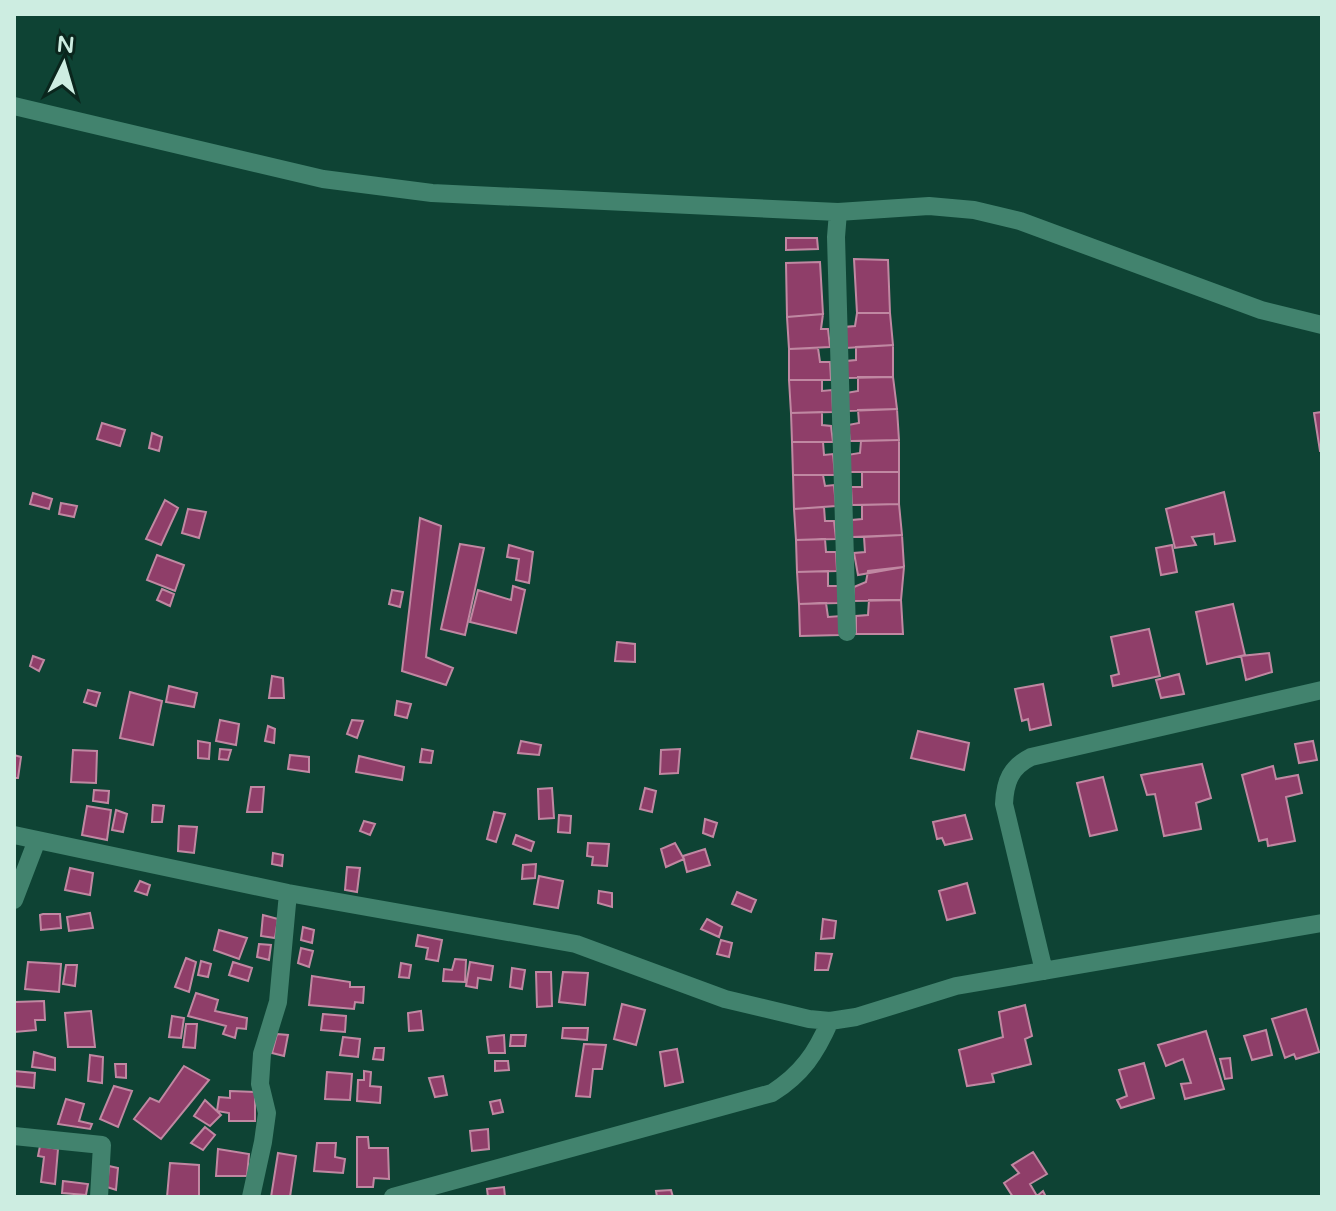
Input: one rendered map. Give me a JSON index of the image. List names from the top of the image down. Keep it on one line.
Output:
{"north":"top"}
